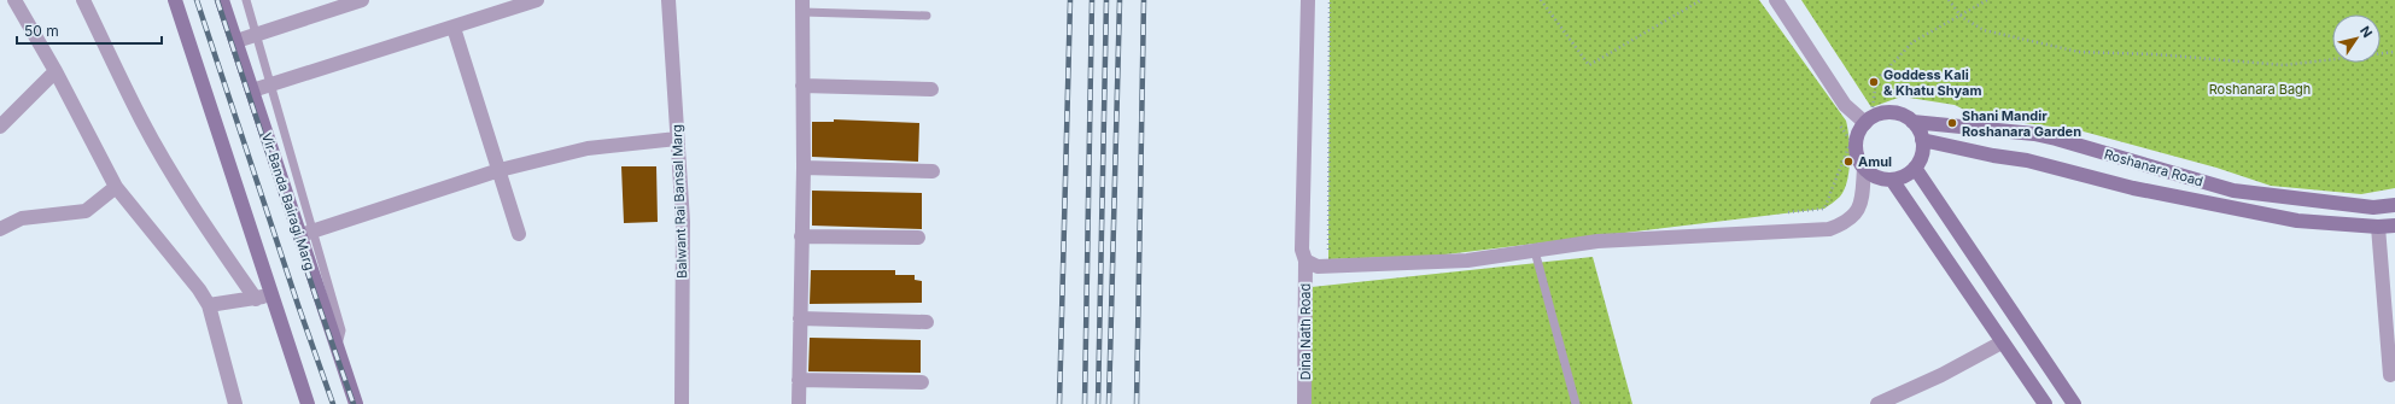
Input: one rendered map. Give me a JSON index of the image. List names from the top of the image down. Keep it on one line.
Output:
{"streets":{"street":["Roshanara Road","Vir Banda Bairagi Marg","Balwant Rai Bansal Marg","Dina Nath Road"]},"parks":["Roshanara Bagh"],"places":["Goddess Kali & Khatu Shyam","Shani Mandir Roshanara Garden","Amul"],"scale_bar":"50 m","north":"top right"}
